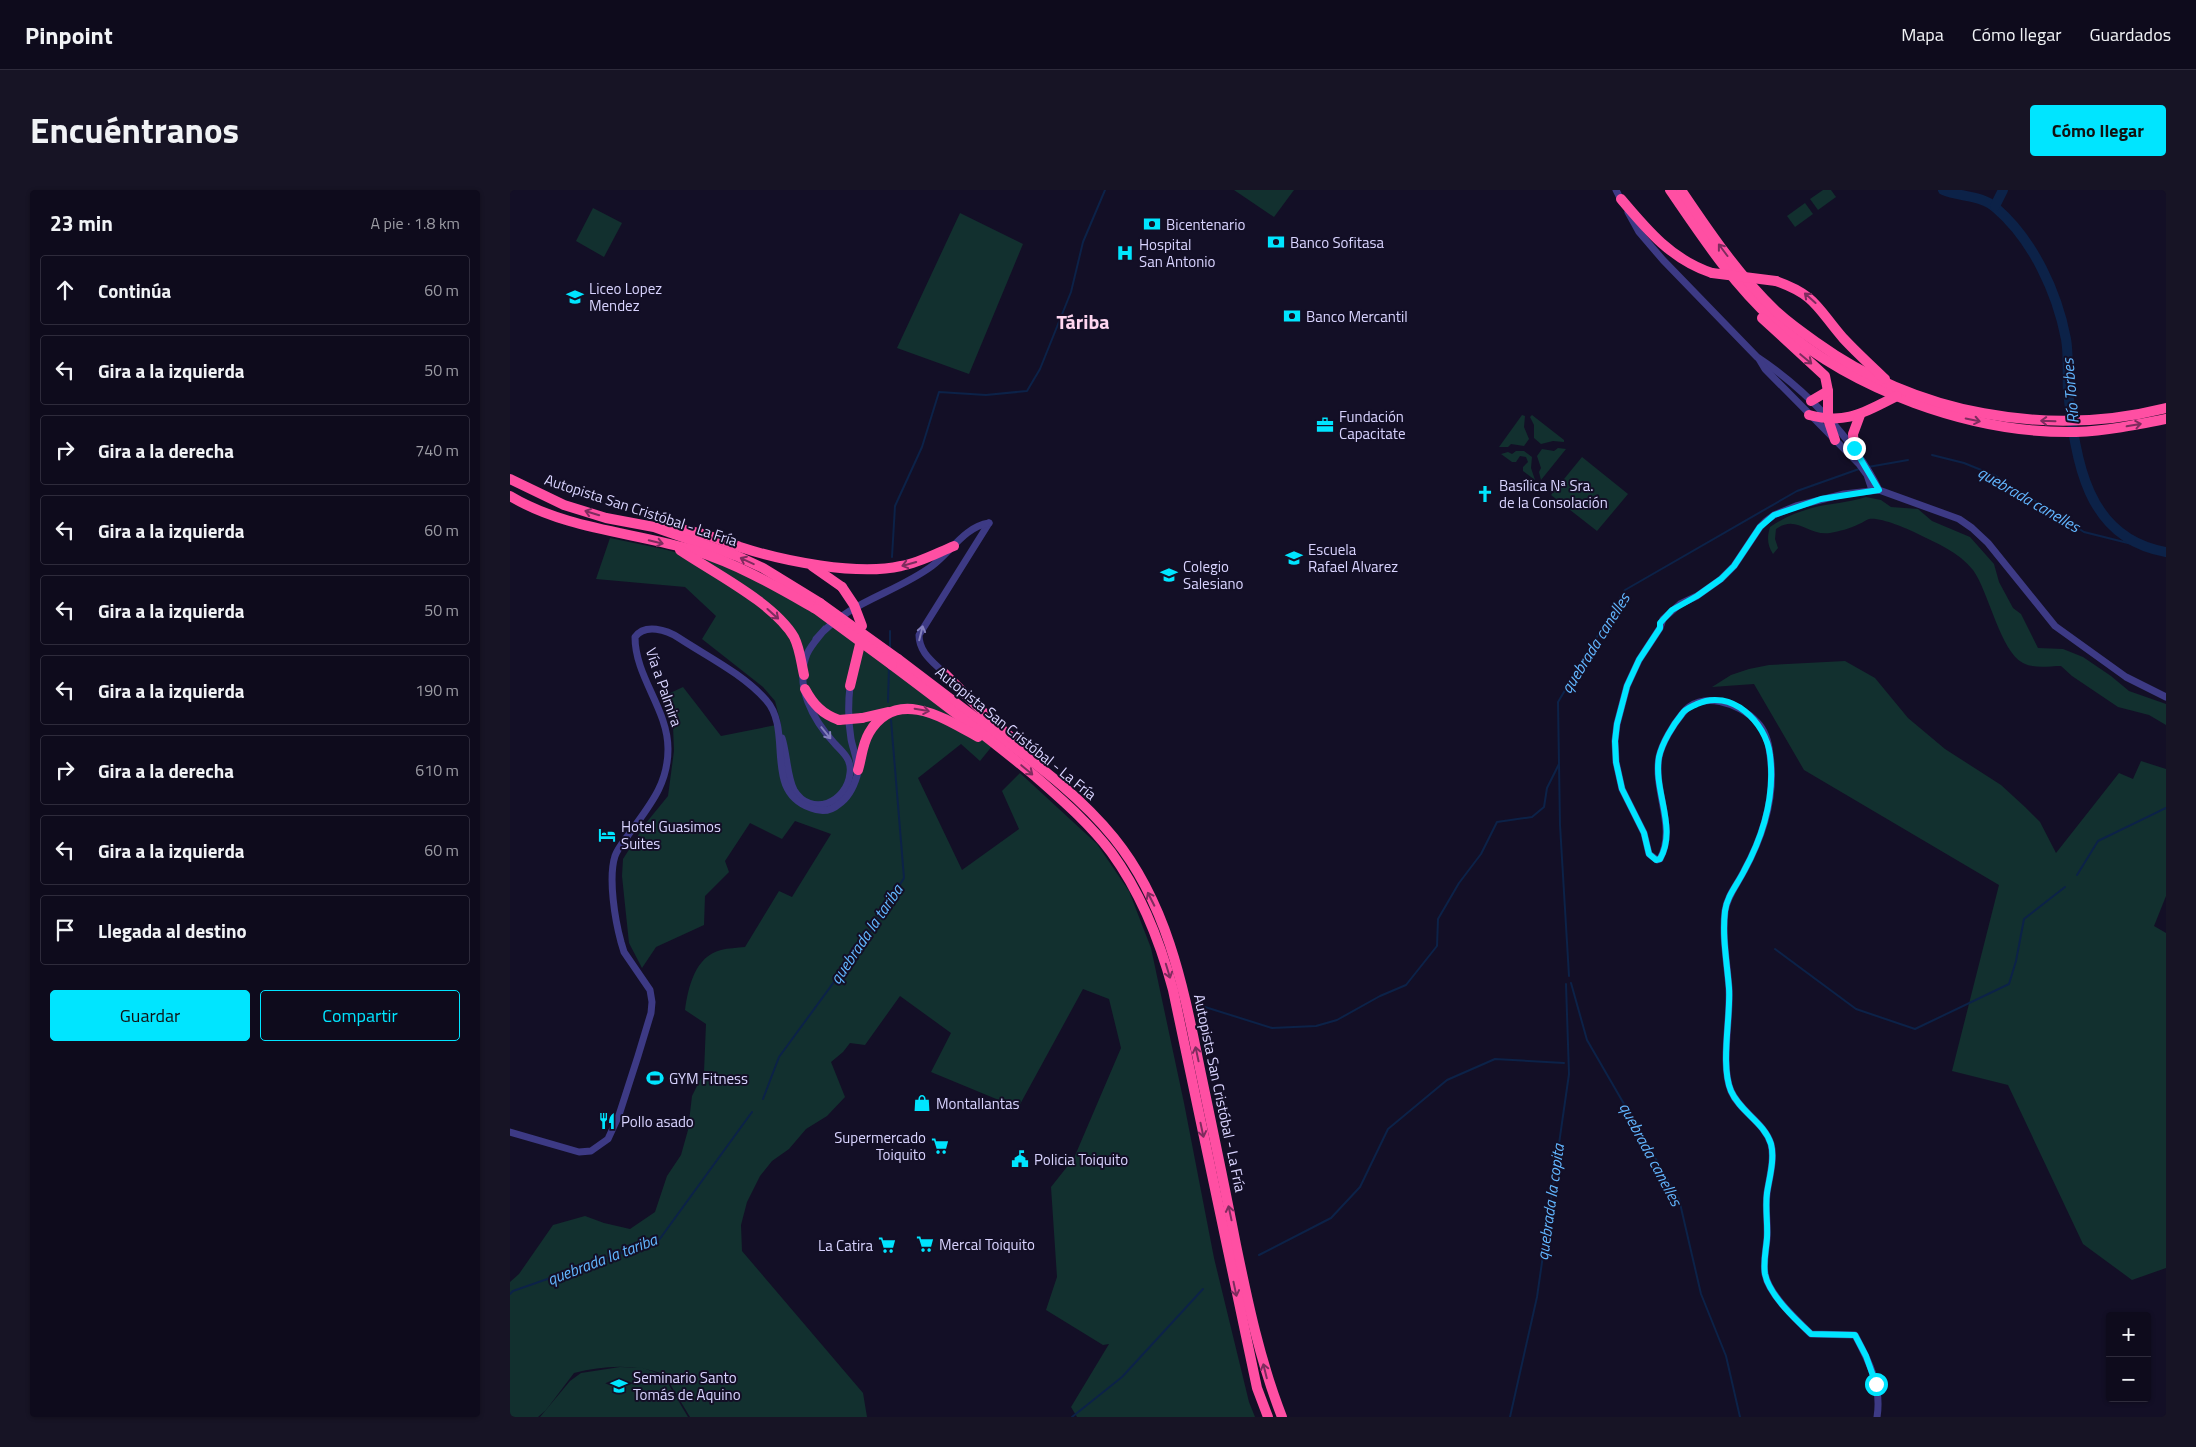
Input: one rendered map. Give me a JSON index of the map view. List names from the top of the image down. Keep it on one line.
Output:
{"streets":{"highway":["Autopista San Cristóbal - La Fría"],"street":["Vía a Palmira"]},"districts":["Táriba"],"water":["Río Torbes","quebrada canelles","quebrada la tariba","quebrada la copita"],"places":{"bank":["Bicentenario","Banco Sofitasa","Banco Mercantil"],"hospital":["Hospital San Antonio"],"school or university":["Liceo Lopez Mendez","Escuela Rafael Alvarez","Colegio Salesiano","Seminario Santo Tomás de Aquino"],"office":["Fundación Capacitate"],"church":["Basílica Nª Sra. de la Consolación"],"hotel":["Hotel Guasimos Suites"],"sports":["GYM Fitness"],"shop":["Montallantas"],"restaurant":["Pollo asado"],"supermarket":["Supermercado Toiquito","Mercal Toiquito","La Catira"],"public building":["Policia Toiquito"]},"page":{"header":"Pinpoint","nav":["Mapa","Cómo llegar","Guardados"],"title":"Encuéntranos","buttons":["Cómo llegar",["Guardar","Compartir"]],"heading":["23 min","A pie · 1.8 km"],"list":[["Continúa","60 m"],["Gira a la izquierda","50 m"],["Gira a la derecha","740 m"],["Gira a la izquierda","60 m"],["Gira a la izquierda","50 m"],["Gira a la izquierda","190 m"],["Gira a la derecha","610 m"],["Gira a la izquierda","60 m"],"Llegada al destino"],"map_buttons":["+","−"]}}
